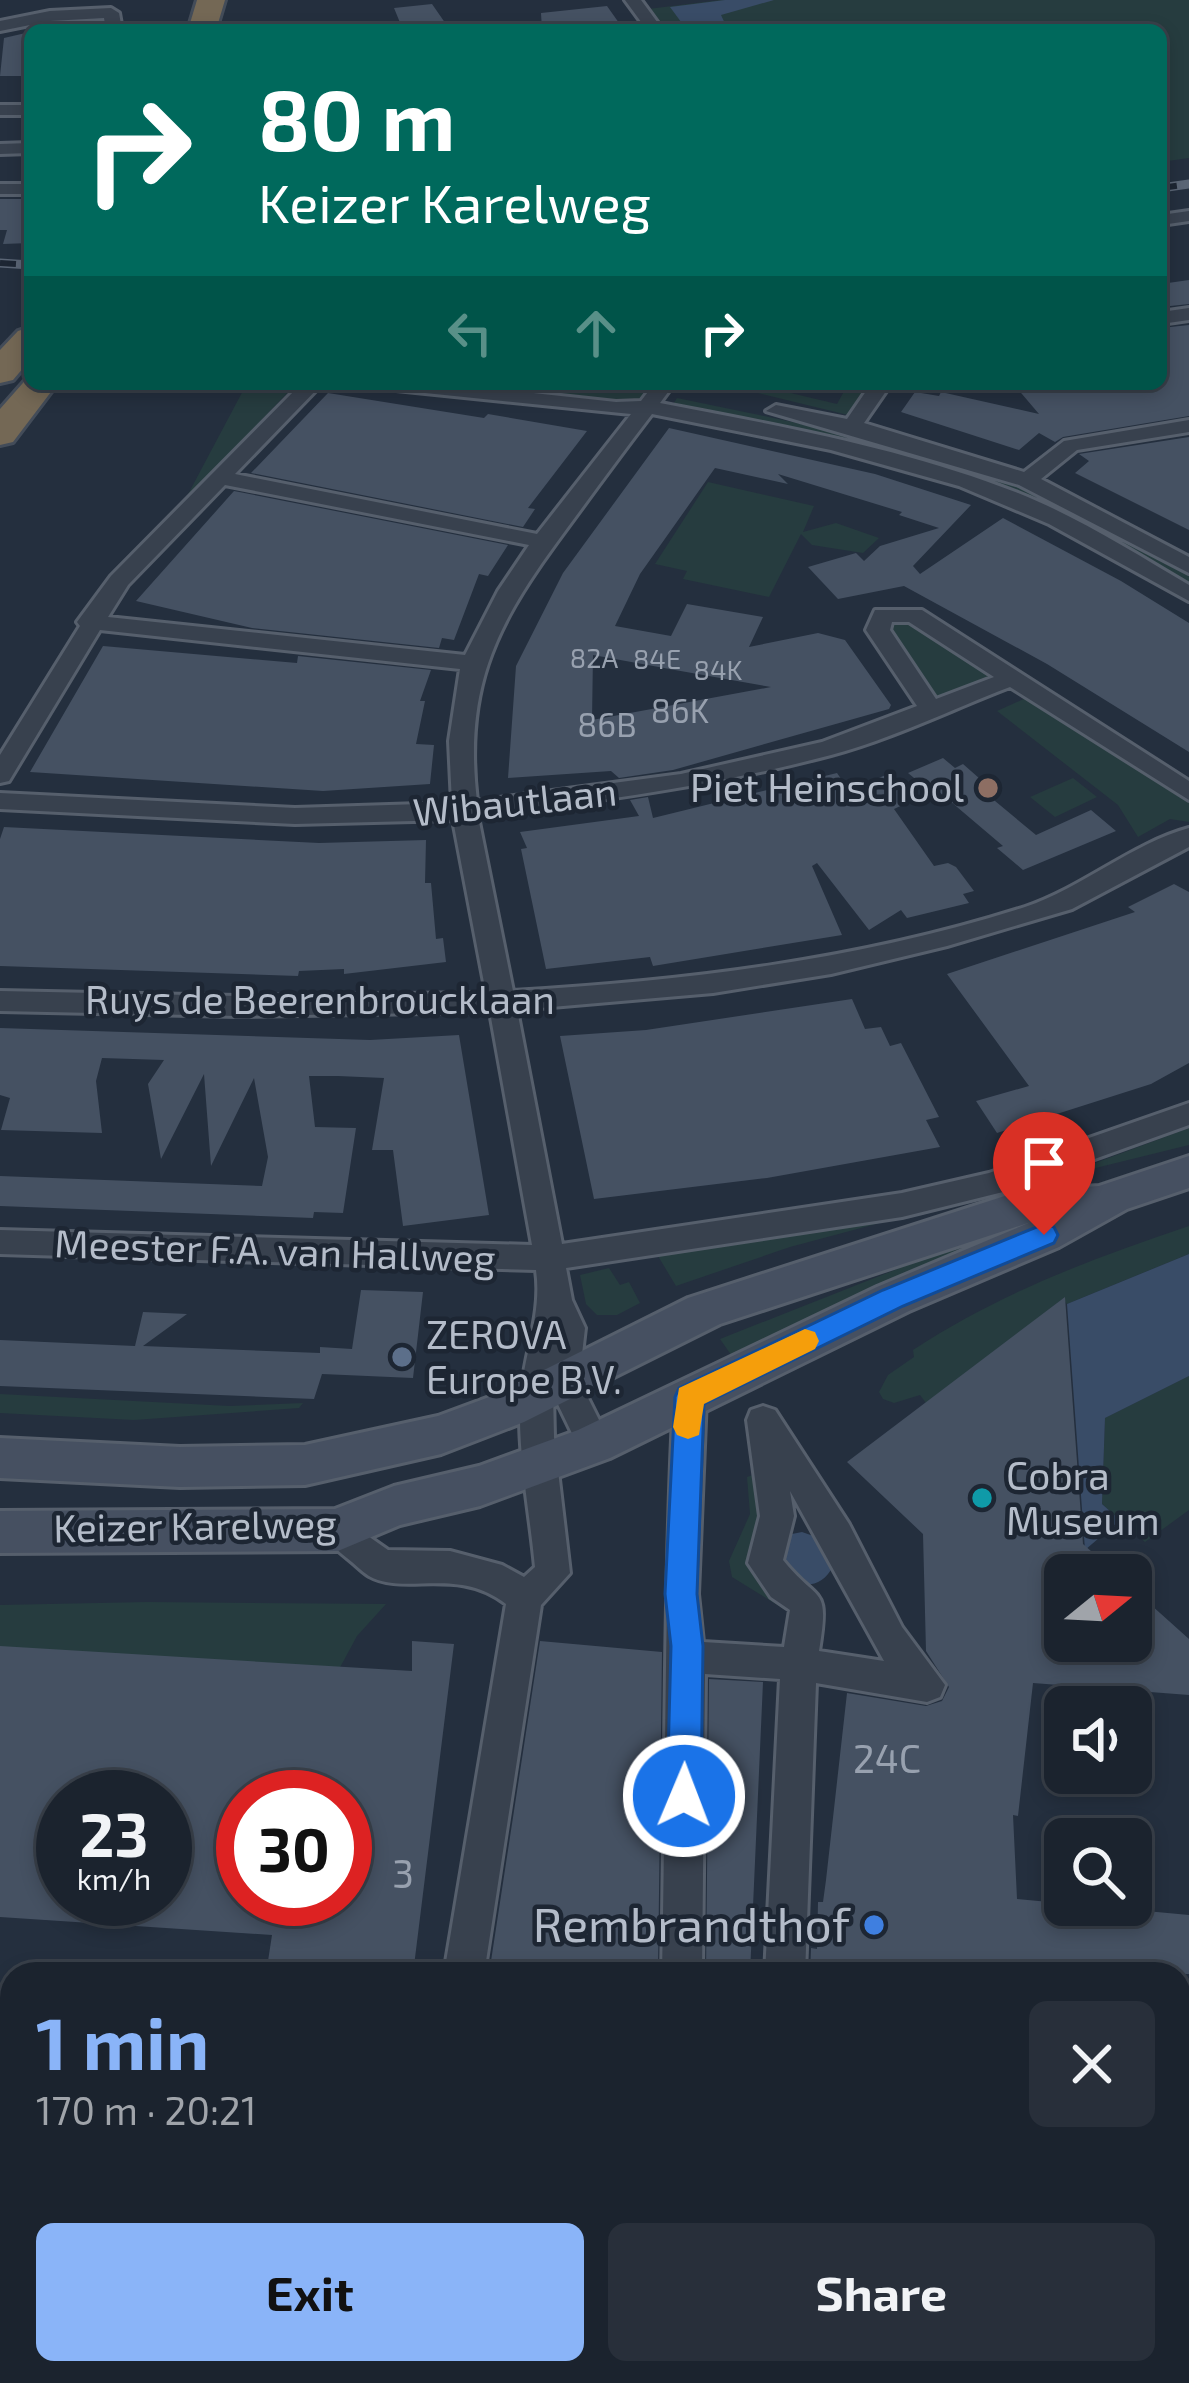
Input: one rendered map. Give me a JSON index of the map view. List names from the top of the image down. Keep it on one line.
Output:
{"streets":{"main road":["Keizer Karelweg"],"street":["Wibautlaan","Ruys de Beerenbroucklaan","Meester F.A. van Hallweg"]},"places":["Piet Heinschool","ZEROVA Europe B.V.","Cobra Museum","Rembrandthof"],"house_numbers":["82A","84E","84K","86K","86B","24C","3"],"north":"right","page":{"turn":["80 m","Keizer Karelweg"],"speed":"23 km/h","limit":"30","heading":["1 min","170 m · 20:21"],"buttons":["Exit","Share"]}}
